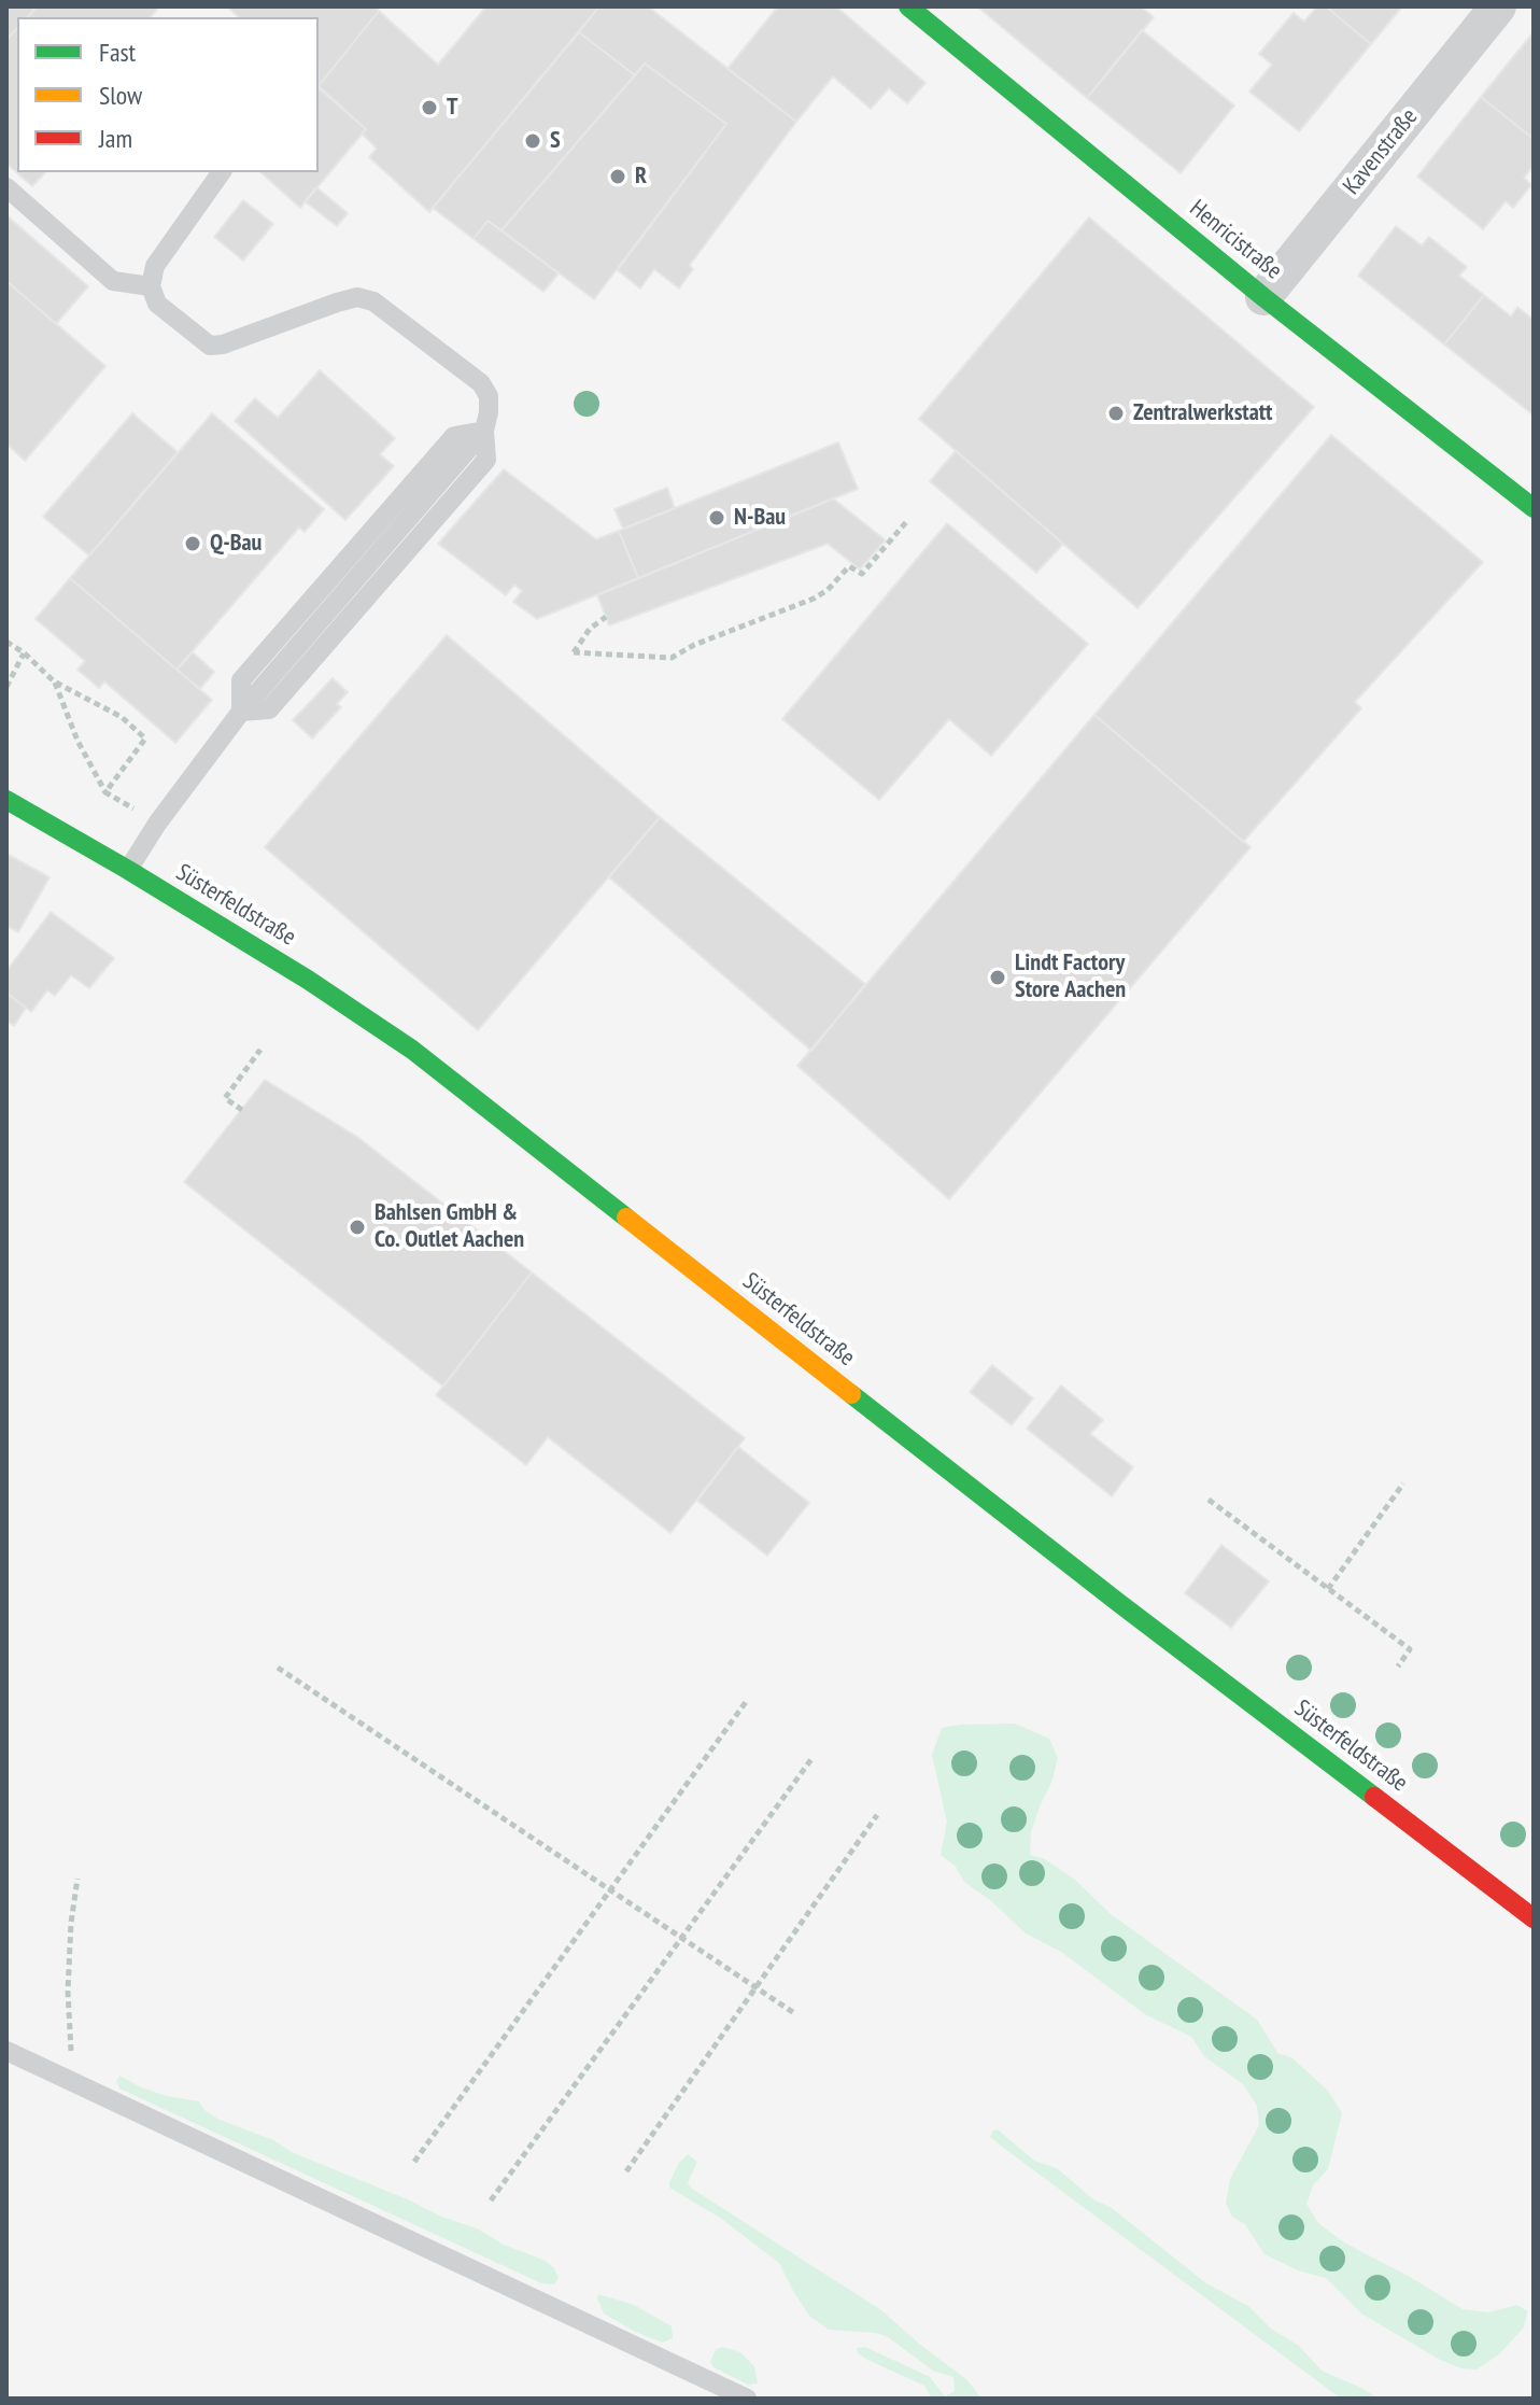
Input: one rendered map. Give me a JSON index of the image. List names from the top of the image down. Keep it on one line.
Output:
{"streets":{"street":["Kavenstraße","Henricistraße","Süsterfeldstraße"]},"crossings":[["Kavenstraße","Henricistraße"]],"places":["T","S","R","Zentralwerkstatt","N-Bau","Q-Bau","Lindt Factory Store Aachen","Bahlsen GmbH & Co. Outlet Aachen"],"legend":["Fast","Slow","Jam"]}
